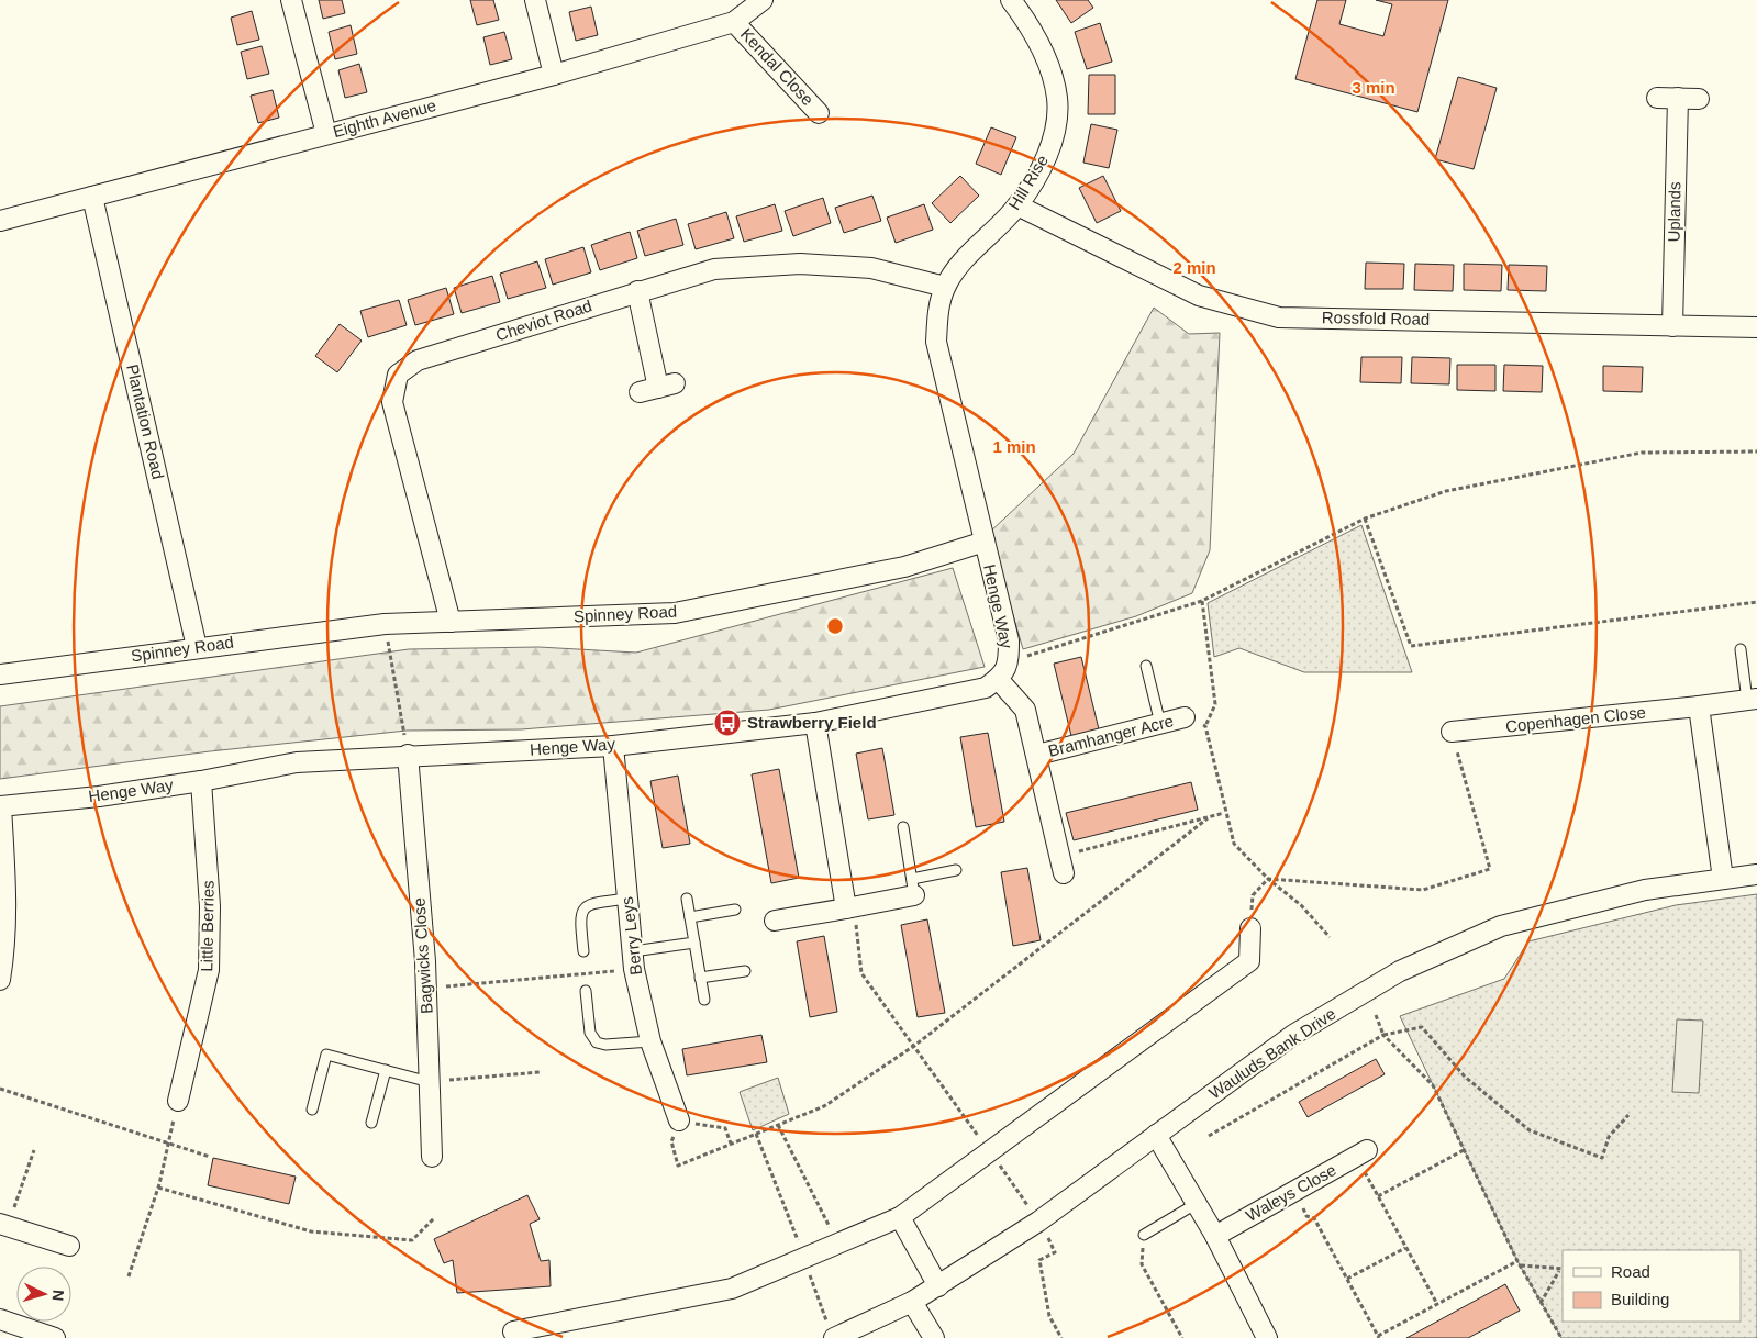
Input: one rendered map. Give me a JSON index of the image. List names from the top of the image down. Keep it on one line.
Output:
{"streets":{"street":["Kendal Close","Eighth Avenue","Hill Rise","Uplands","Rossfold Road","Cheviot Road","Plantation Road","Henge Way","Spinney Road","Copenhagen Close","Bramhanger Acre","Little Berries","Berry Leys","Bagwicks Close","Wauluds Bank Drive","Waleys Close"]},"crossings":[["Kendal Close","Eighth Avenue"],["Eighth Avenue","Plantation Road"],["Hill Rise","Rossfold Road"],["Hill Rise","Cheviot Road"],["Uplands","Rossfold Road"],["Cheviot Road","Spinney Road"],["Plantation Road","Spinney Road"],["Henge Way","Spinney Road"],["Henge Way","Bramhanger Acre"],["Henge Way","Little Berries"],["Henge Way","Berry Leys"],["Henge Way","Bagwicks Close"]],"places":{"bus stop":["Strawberry Field"]},"legend":["Road","Building"],"north":"right","rings":["3 min","2 min","1 min"]}
